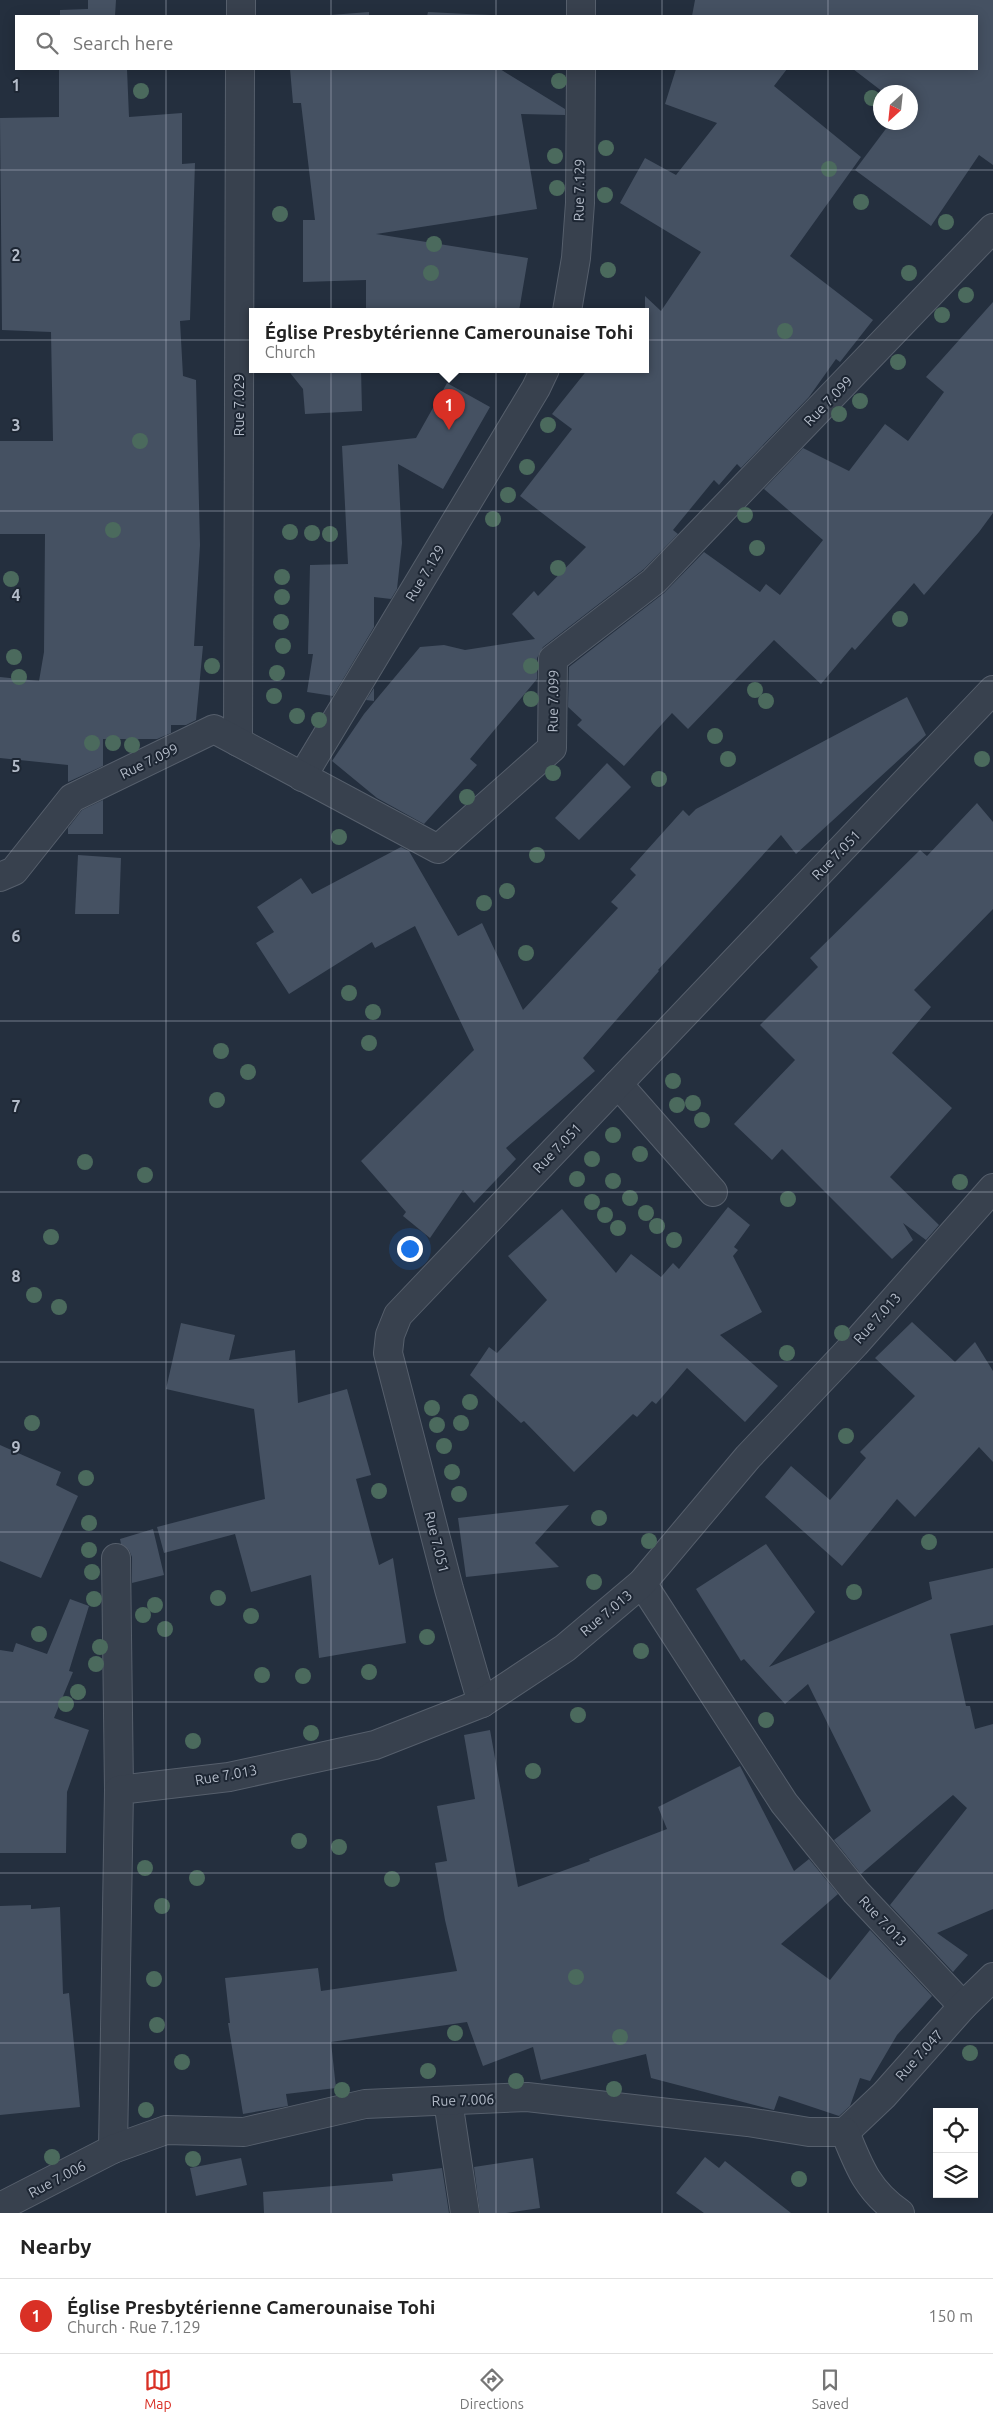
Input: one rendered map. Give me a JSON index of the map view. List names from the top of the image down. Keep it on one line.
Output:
{"streets":{"street":["Rue 7.129","Rue 7.099","Rue 7.029","Rue 7.051","Rue 7.013","Rue 7.047","Rue 7.006"]},"crossings":[["Rue 7.129","Rue 7.099"],["Rue 7.099","Rue 7.029"],["Rue 7.051","Rue 7.013"],["Rue 7.013","Rue 7.047"],["Rue 7.047","Rue 7.006"]],"north":"bottom left","page":{"search":"Search here","popup":["Église Presbytérienne Camerounaise Tohi","Church"],"pins":"1","heading":"Nearby","list":[{"mark":"1","name":"Église Presbytérienne Camerounaise Tohi","note":"Church · Rue 7.129","value":"150 m"}],"nav":["Map","Directions","Saved"]},"grid":{"rows":["1","2","3","4","5","6","7","8","9"]}}
